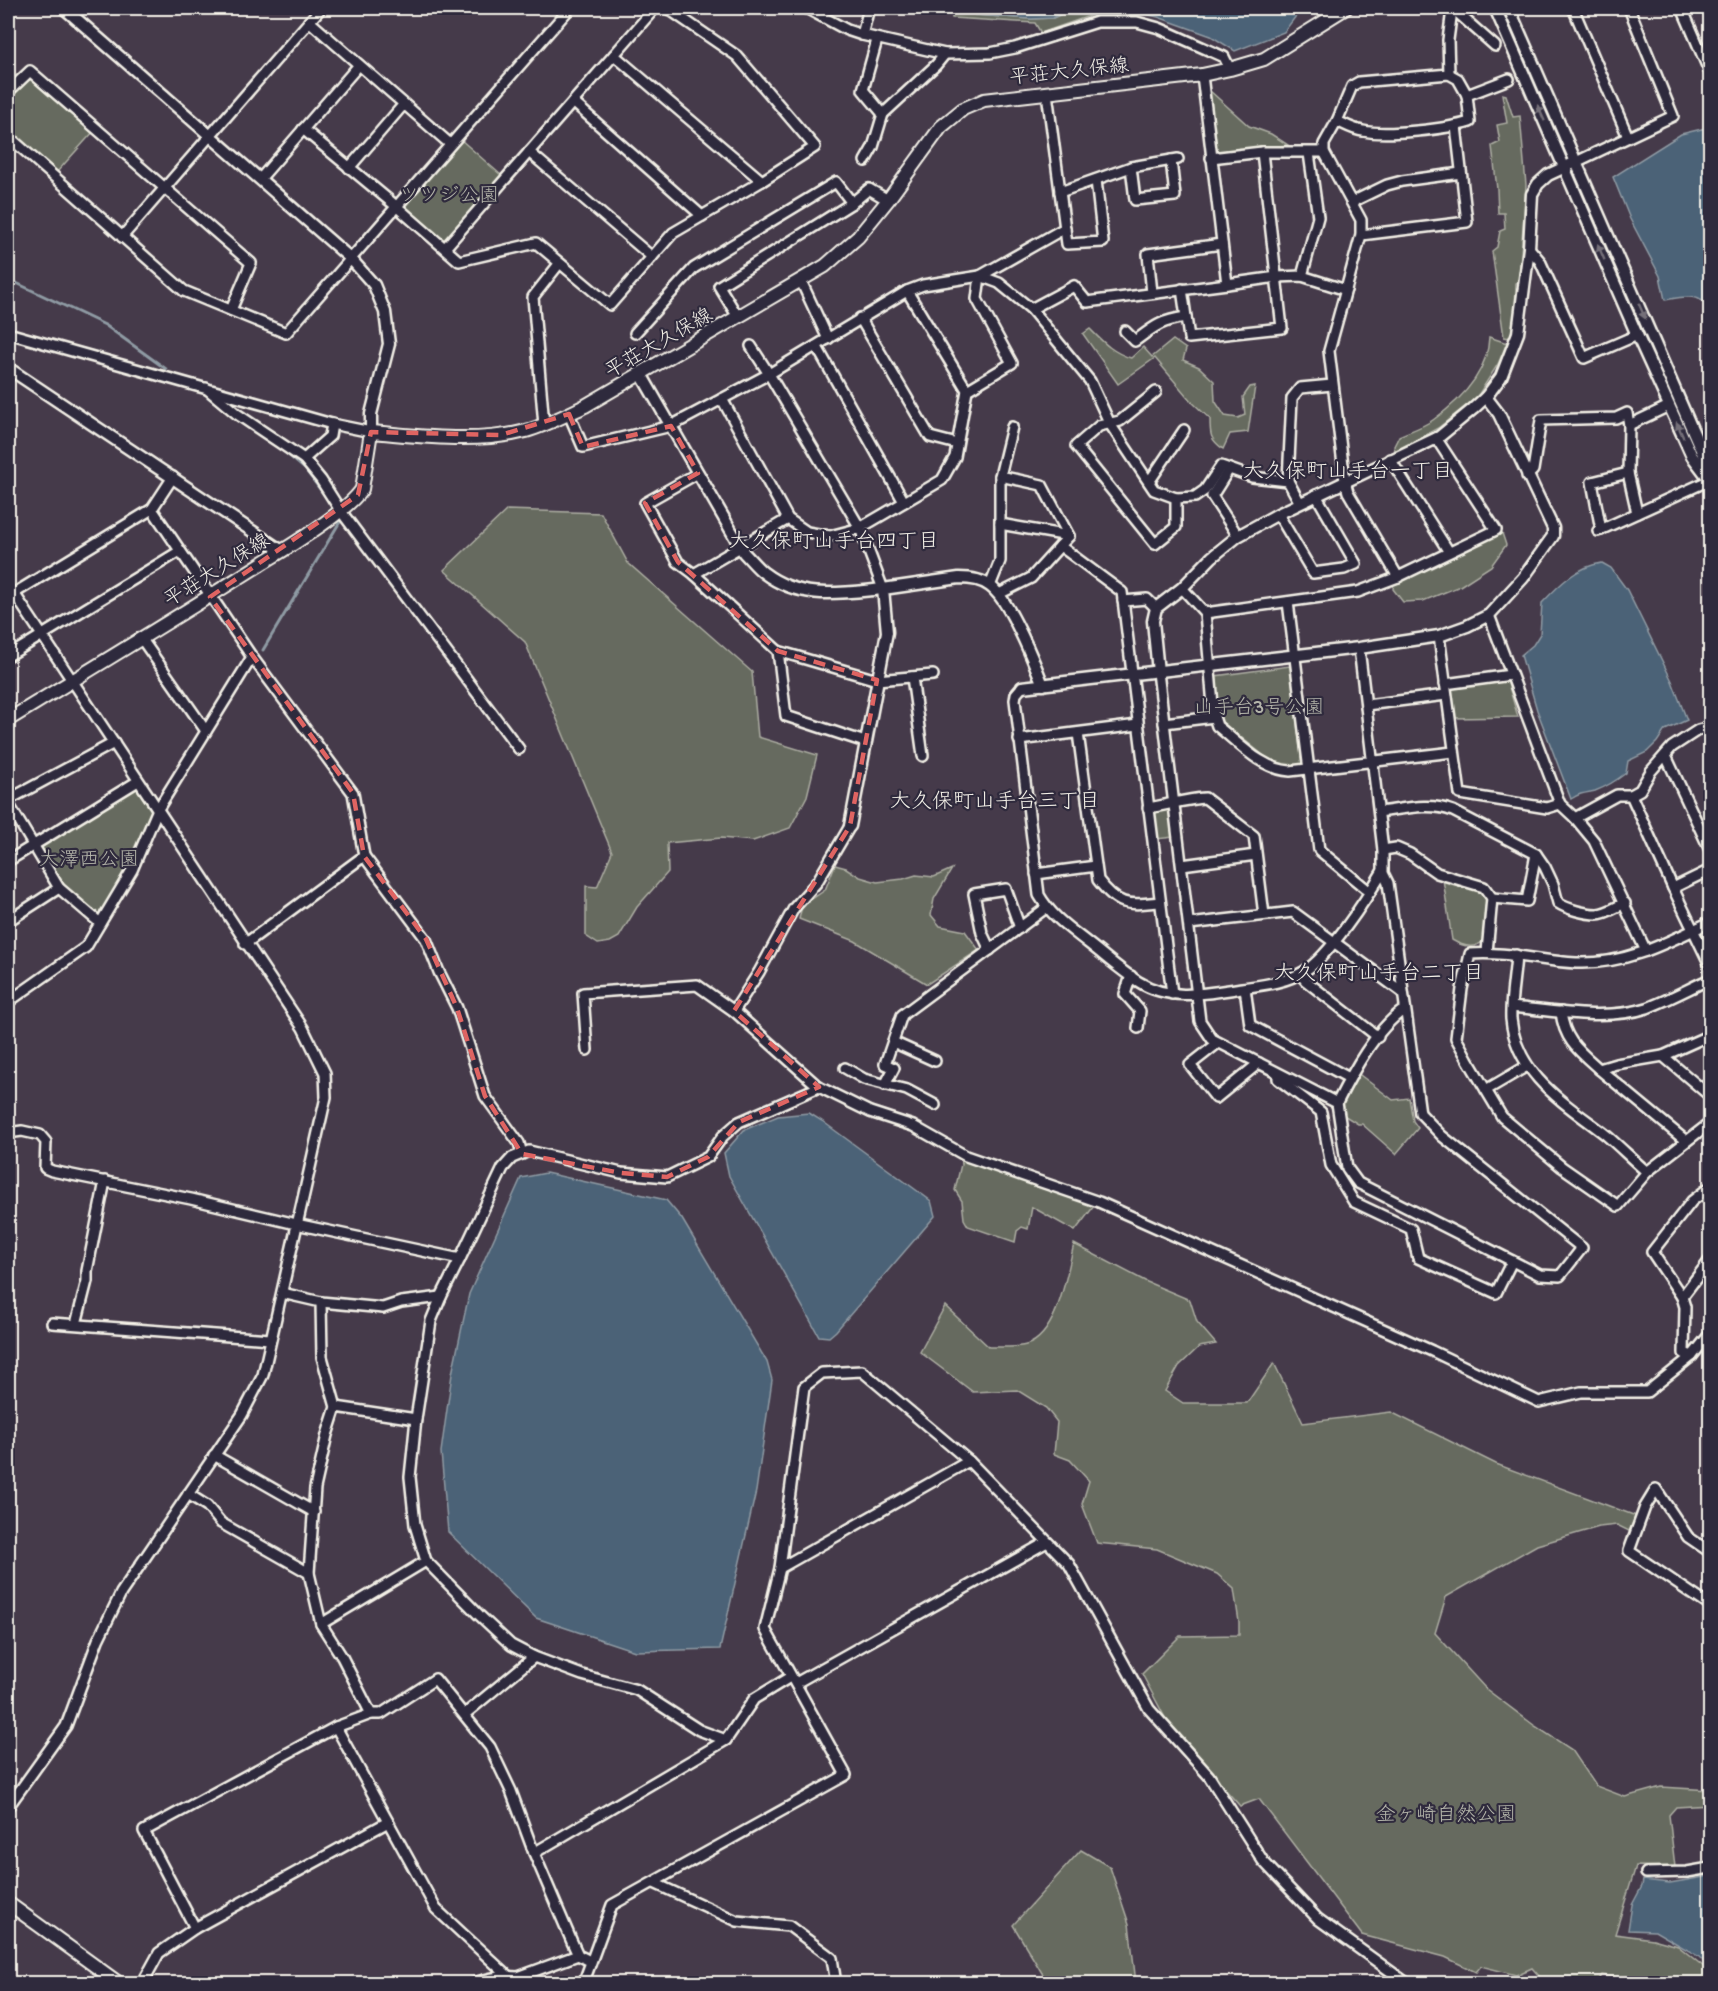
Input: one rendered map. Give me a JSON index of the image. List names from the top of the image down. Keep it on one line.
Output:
{"streets":{"main road":["平荘大久保線"]},"districts":["大久保町山手台一丁目","大久保町山手台四丁目","大久保町山手台三丁目","大久保町山手台二丁目"],"parks":["ツツジ公園","山手台3号公園","大澤西公園","金ヶ崎自然公園"]}
